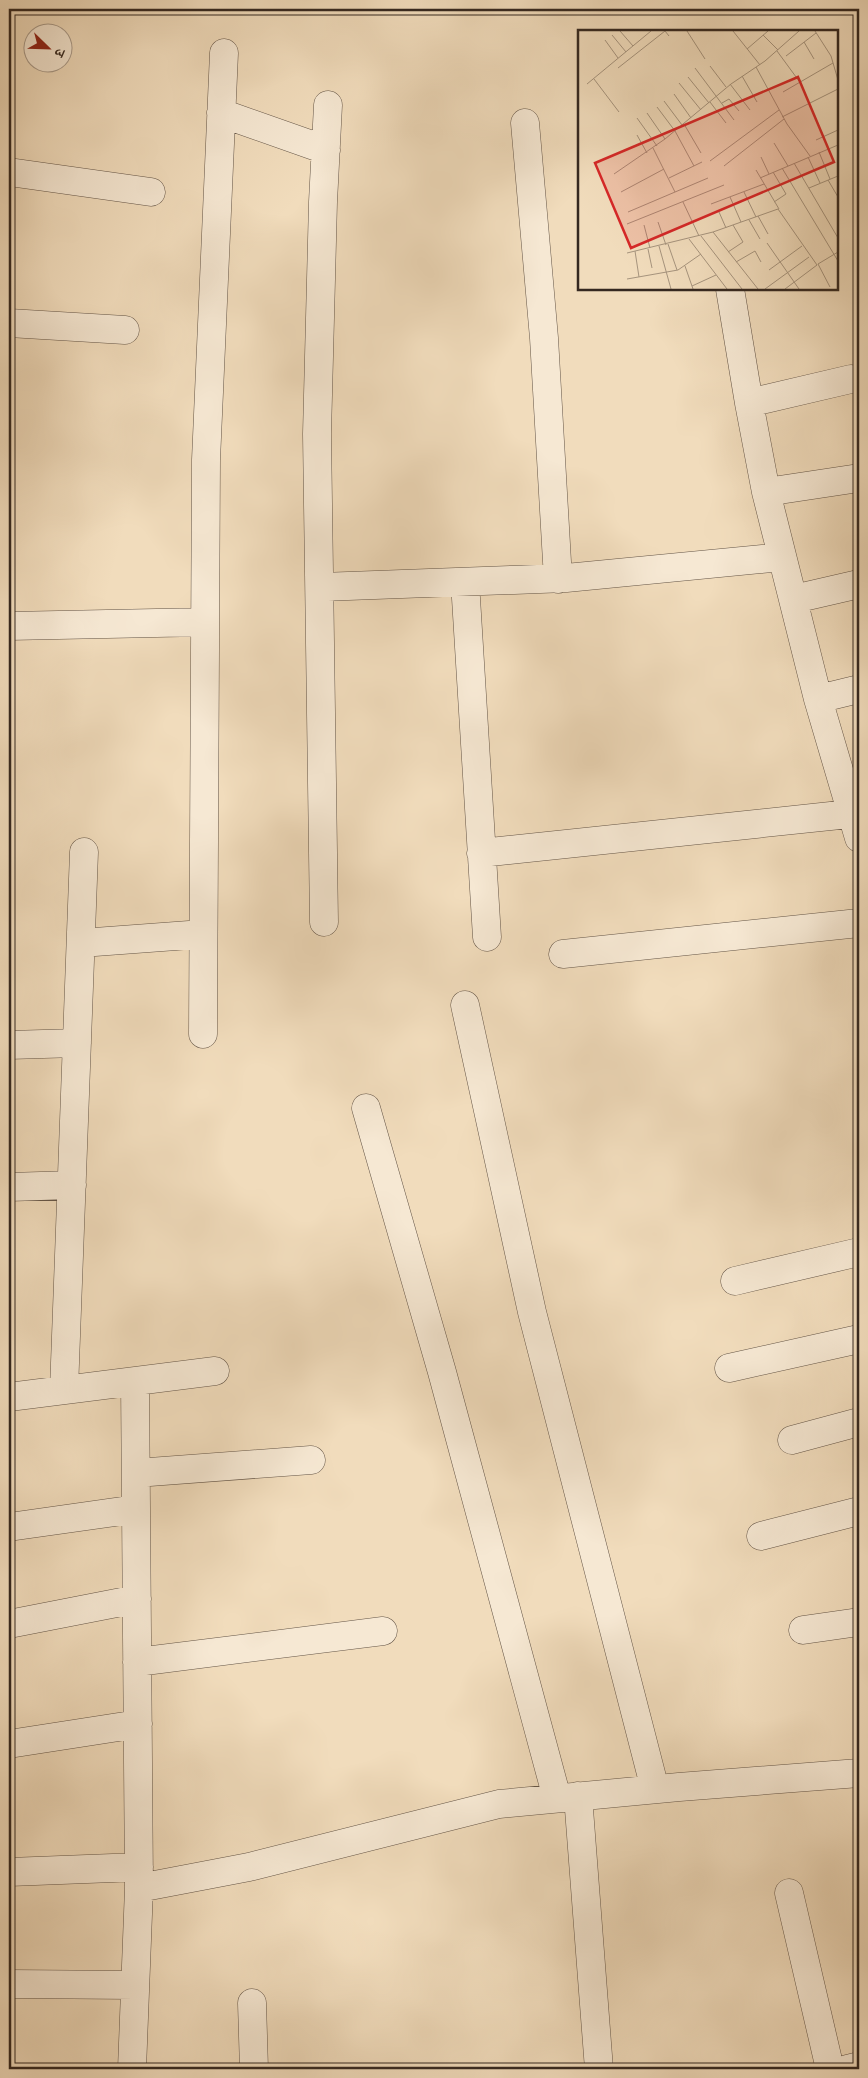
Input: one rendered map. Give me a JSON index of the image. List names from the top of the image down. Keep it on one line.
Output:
{"north":"bottom right"}
